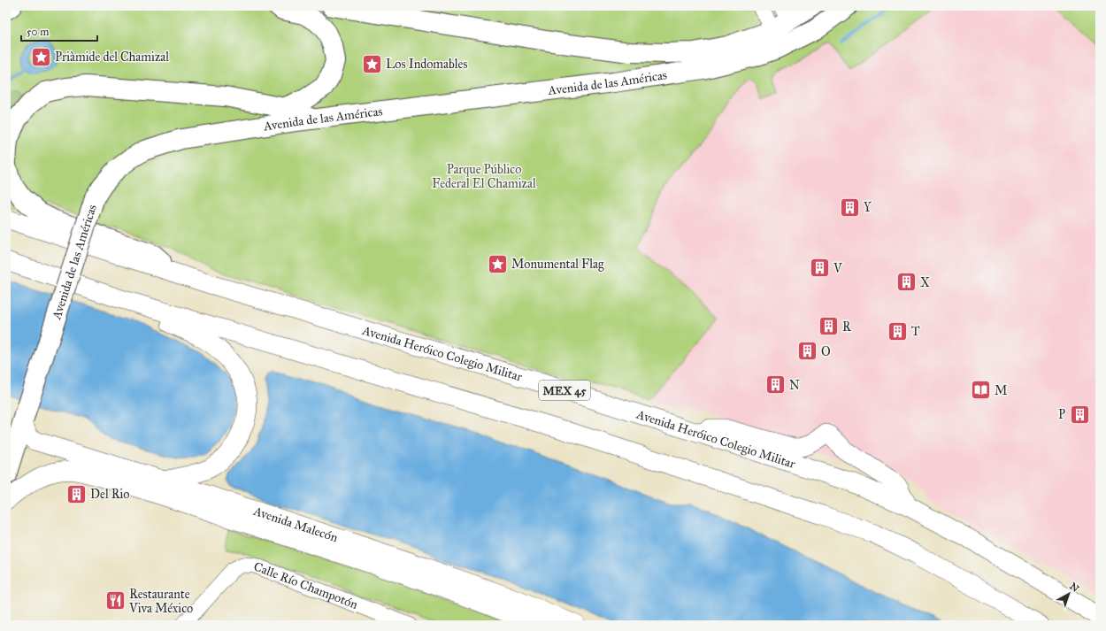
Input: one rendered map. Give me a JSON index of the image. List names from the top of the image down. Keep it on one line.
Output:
{"streets":{"highway":["Avenida de las Américas"],"main road":["Avenida Heróico Colegio Militar","MEX 45","Avenida Malecón"],"street":["Calle Río Champotón"]},"crossings":[["Avenida de las Américas","Avenida Malecón"]],"parks":["Parque Público Federal El Chamizal"],"places":{"place":["Priàmide del Chamizal","Los Indomables","Monumental Flag"],"building":["Y","V","X","R","T","O","N","P","Del Rio"],"library":["M"],"restaurant":["Restaurante Viva México"]},"scale_bar":"50 m","north":"top right"}
